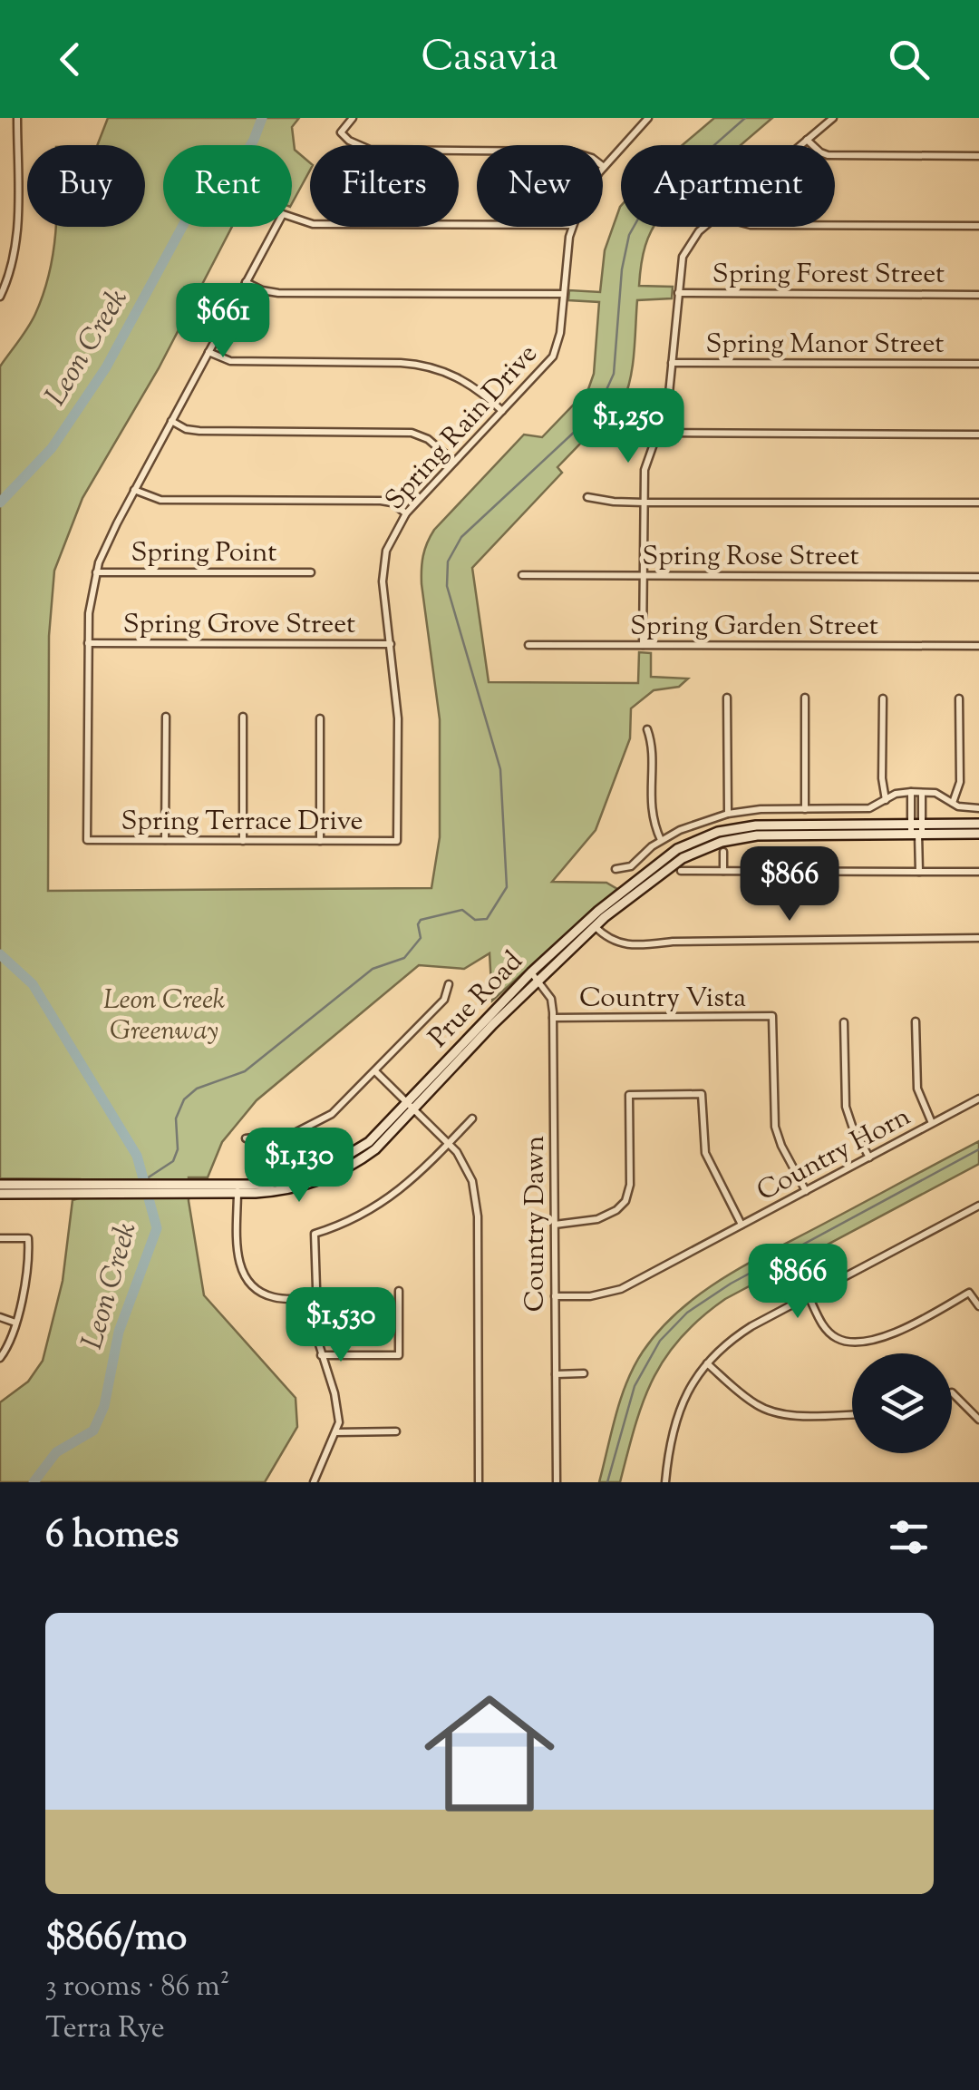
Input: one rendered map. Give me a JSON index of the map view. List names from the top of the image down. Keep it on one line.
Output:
{"streets":{"main road":["Prue Road"],"street":["Spring Forest Street","Spring Manor Street","Spring Rain Drive","Spring Point","Spring Rose Street","Spring Grove Street","Spring Garden Street","Spring Terrace Drive","Country Vista","Country Horn","Country Dawn"]},"crossings":[["Spring Rain Drive","Spring Grove Street"],["Spring Rain Drive","Spring Terrace Drive"],["Spring Grove Street","Spring Terrace Drive"],["Country Vista","Country Horn"],["Country Vista","Country Dawn"],["Prue Road","Country Dawn"],["Country Horn","Country Dawn"]],"water":["Leon Creek"],"parks":["Leon Creek Greenway"],"page":{"header":"Casavia","chip":["Buy","Rent","Filters","New","Apartment"],"price":["$661","$1,250","$866","$1,130","$866","$1,530"],"heading":"6 homes","list":[{"name":"$866/mo","note":"3 rooms · 86 m² · Terra Rye"}]}}
